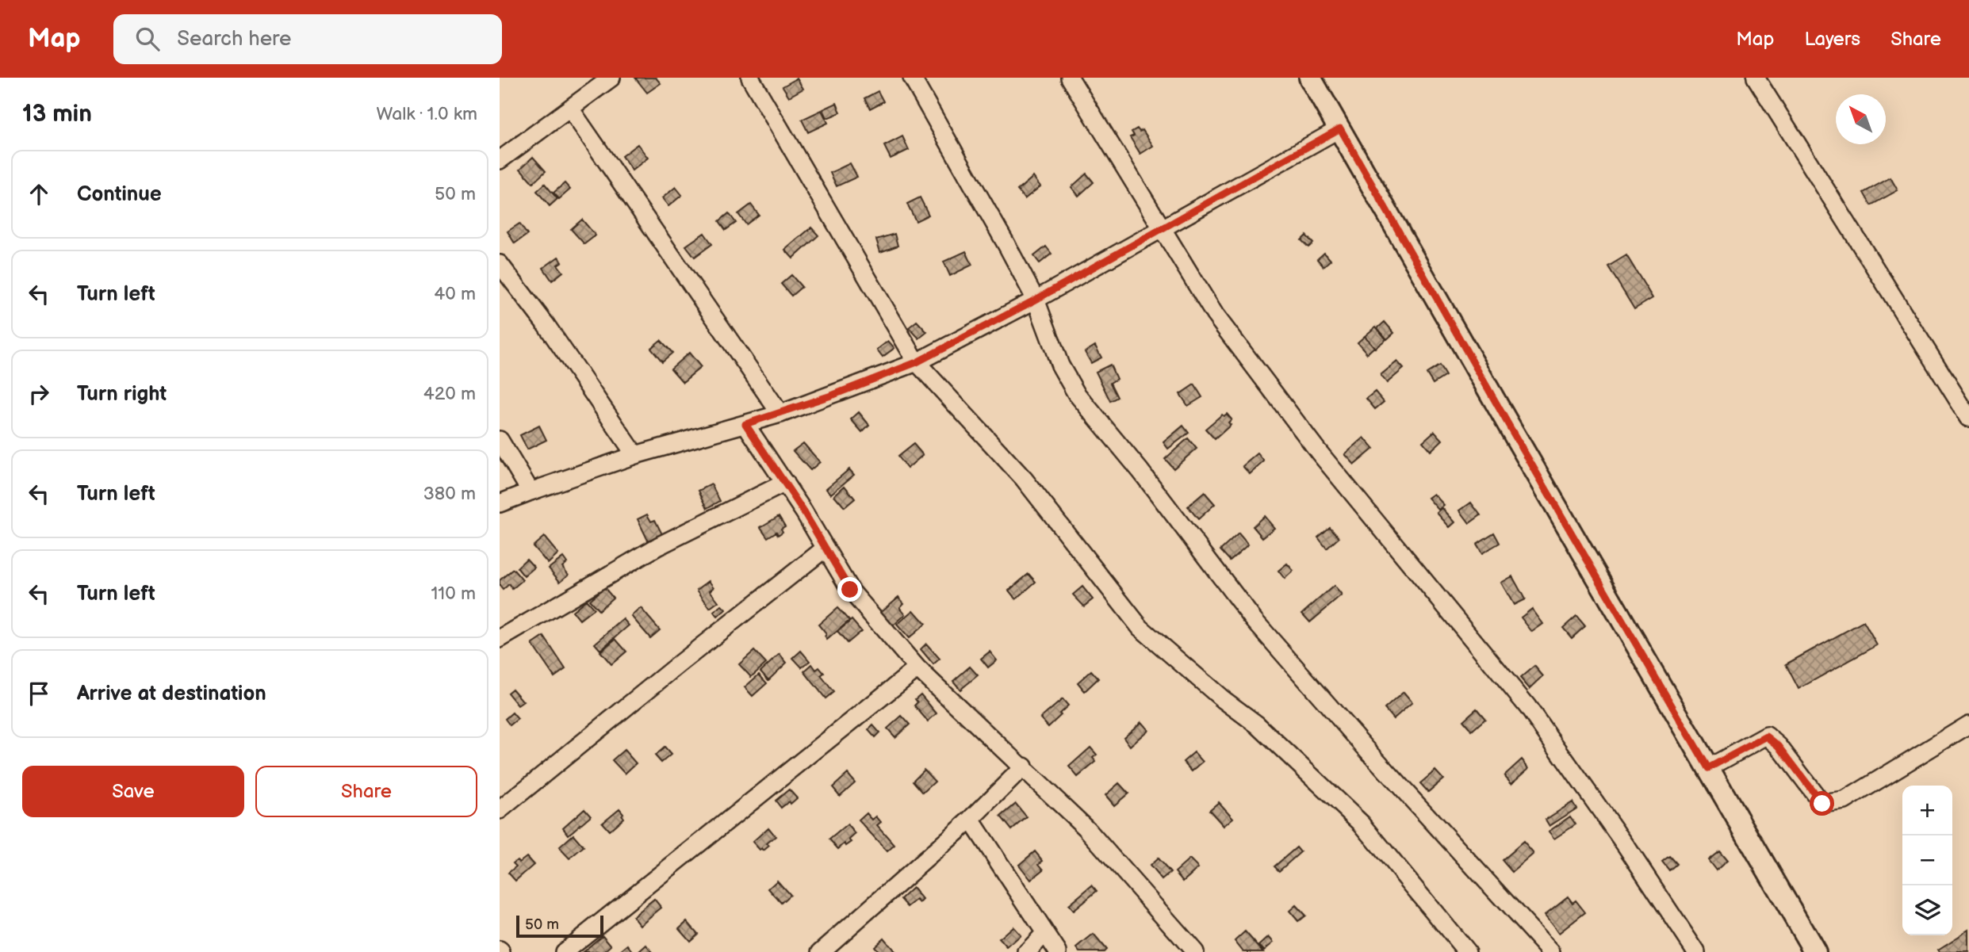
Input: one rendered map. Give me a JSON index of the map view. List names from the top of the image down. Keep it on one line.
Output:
{"scale_bar":"50 m","north":"top left","page":{"header":"Map","search":"Search here","nav":["Map","Layers","Share"],"heading":["13 min","Walk · 1.0 km"],"list":[["Continue","50 m"],["Turn left","40 m"],["Turn right","420 m"],["Turn left","380 m"],["Turn left","110 m"],"Arrive at destination"],"buttons":["Save","Share"],"map_buttons":["+","−"],"scale":"50 m"}}
